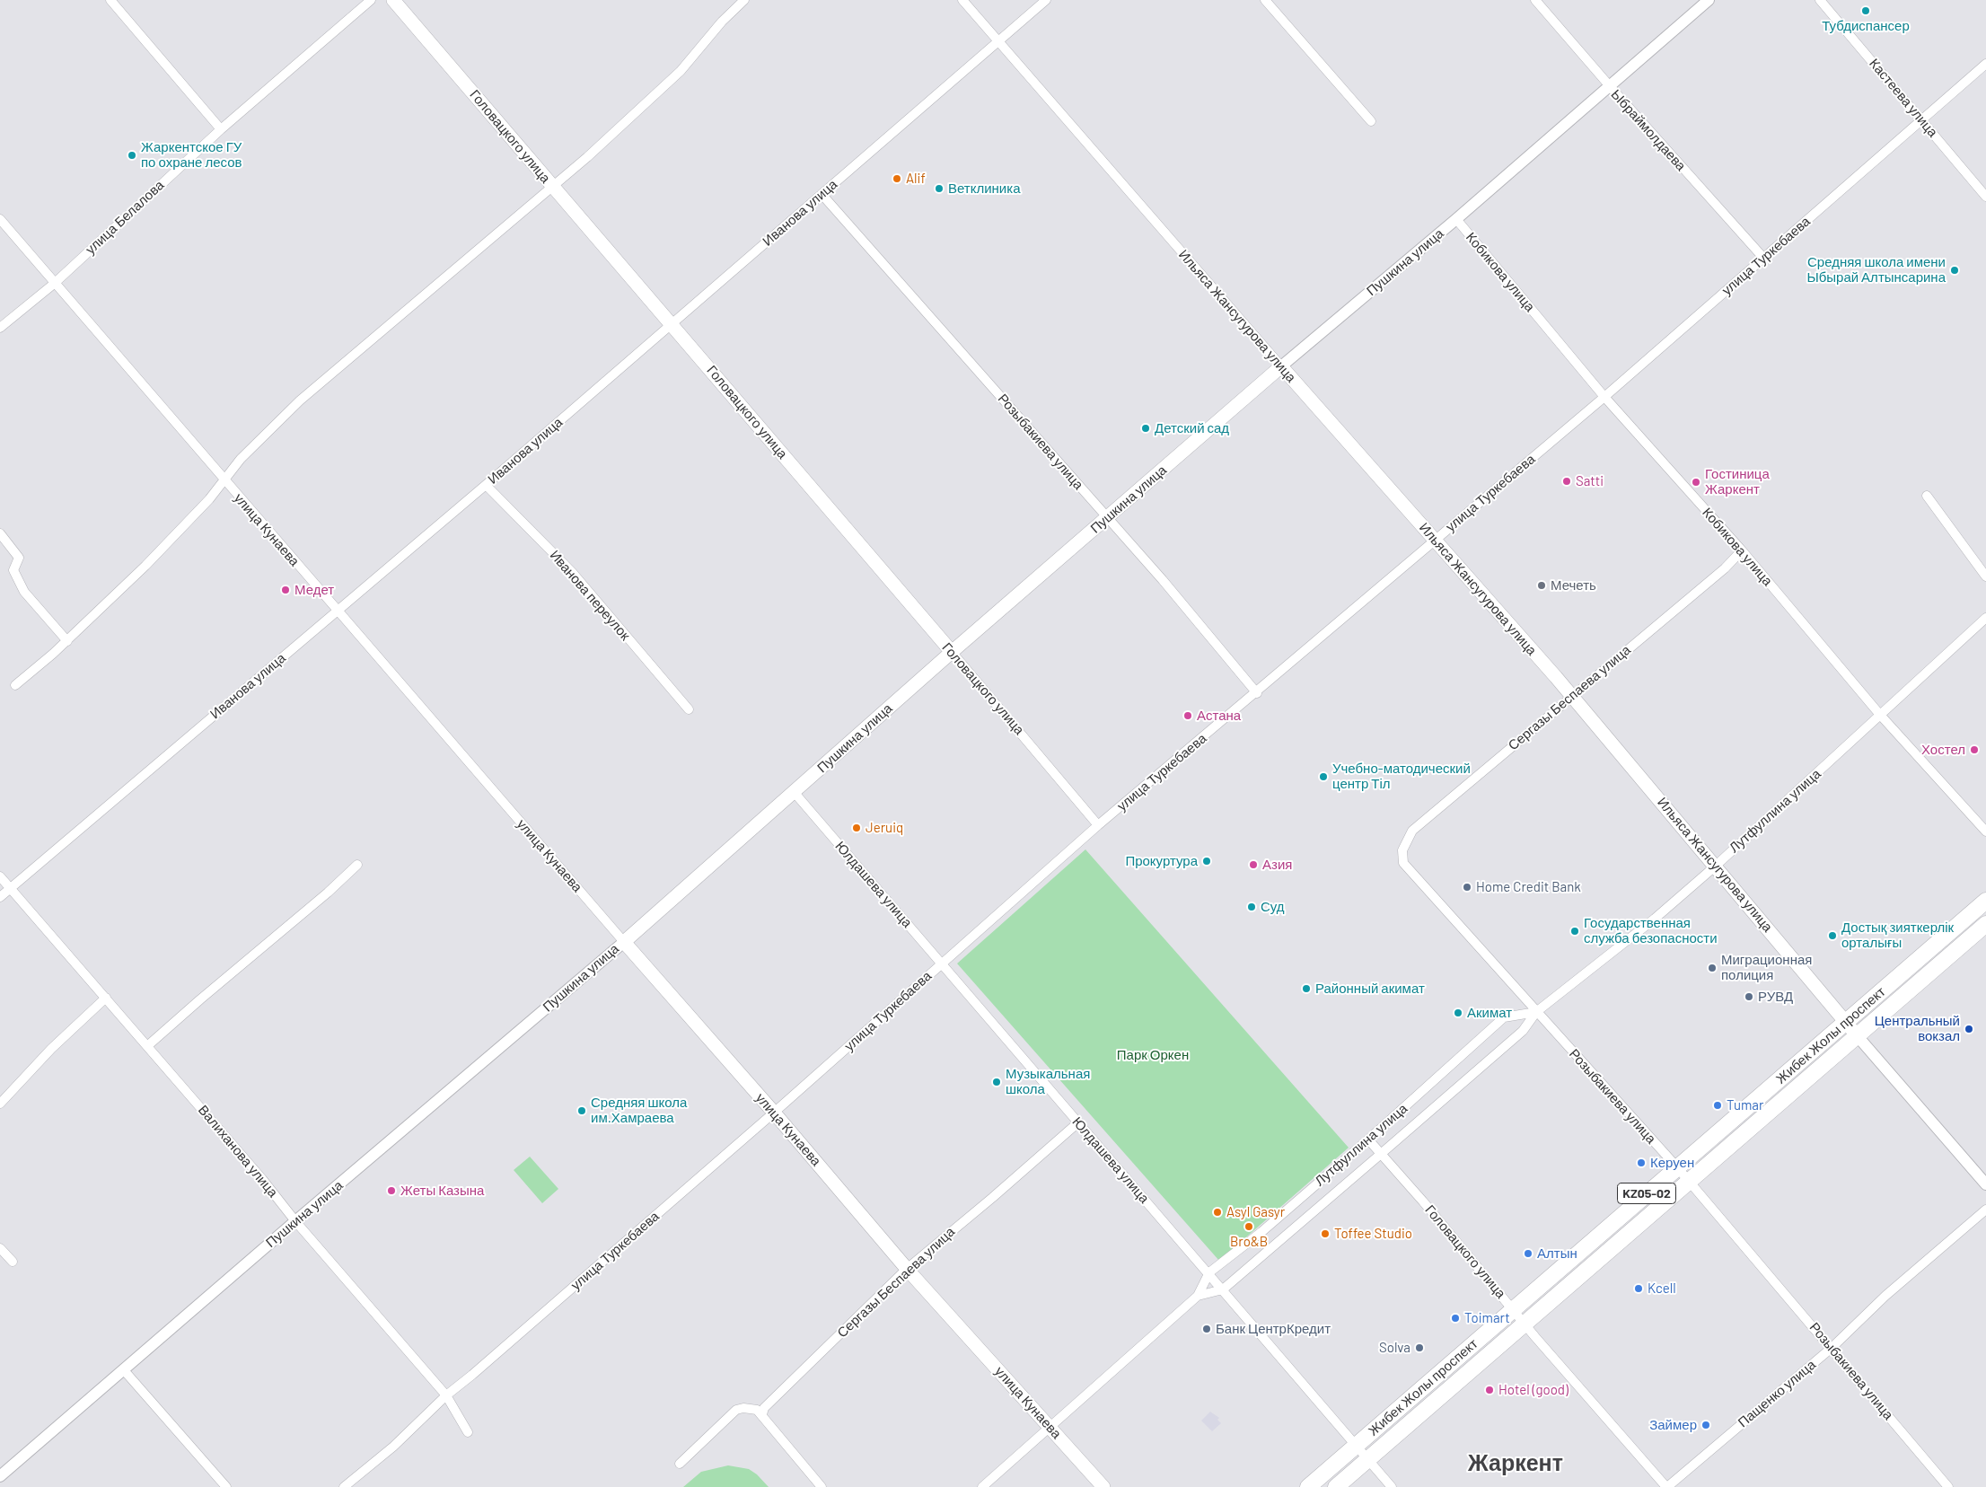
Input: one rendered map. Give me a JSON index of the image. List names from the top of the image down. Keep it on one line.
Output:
{"streets":{"highway":["Жибек Жолы проспект","KZ05-02"],"main road":["Головацкого улица","Пушкина улица","Ильяса Жансугурова улица","улица Кунаева"],"street":["Кастеева улица","Ыбраймолдаева","Иванова улица","улица Белалова","улица Туркебаева","Кобикова улица","Розыбакиева улица","Иванова переулок","Сергазы Беспаева улица","Лутфуллина улица","Юлдашева улица","Валиханова улица","Пащенко улица"]},"crossings":[["Кастеева улица","улица Туркебаева"],["Ыбраймолдаева","улица Туркебаева"],["Ыбраймолдаева","Пушкина улица"],["Головацкого улица","Иванова улица"],["Головацкого улица","улица Туркебаева"],["Головацкого улица","Пушкина улица"],["Головацкого улица","Лутфуллина улица"],["Головацкого улица","Жибек Жолы проспект"],["Головацкого улица","Пащенко улица"],["Иванова улица","Ильяса Жансугурова улица"],["Иванова улица","Розыбакиева улица"],["Иванова улица","улица Кунаева"],["Иванова улица","Иванова переулок"],["Иванова улица","Валиханова улица"],["улица Белалова","улица Кунаева"],["улица Туркебаева","Кобикова улица"],["улица Туркебаева","Ильяса Жансугурова улица"],["улица Туркебаева","Розыбакиева улица"],["улица Туркебаева","улица Кунаева"],["улица Туркебаева","Юлдашева улица"],["улица Туркебаева","Валиханова улица"],["Пушкина улица","Кобикова улица"],["Пушкина улица","Ильяса Жансугурова улица"],["Пушкина улица","Розыбакиева улица"],["Пушкина улица","улица Кунаева"],["Пушкина улица","Юлдашева улица"],["Пушкина улица","Валиханова улица"],["Кобикова улица","Сергазы Беспаева улица"],["Кобикова улица","Лутфуллина улица"],["Ильяса Жансугурова улица","Сергазы Беспаева улица"],["Ильяса Жансугурова улица","Лутфуллина улица"],["Ильяса Жансугурова улица","Жибек Жолы проспект"],["Розыбакиева улица","Сергазы Беспаева улица"],["Розыбакиева улица","Лутфуллина улица"],["Розыбакиева улица","Жибек Жолы проспект"],["Розыбакиева улица","Пащенко улица"],["улица Кунаева","Сергазы Беспаева улица"],["улица Кунаева","Лутфуллина улица"],["Сергазы Беспаева улица","Юлдашева улица"],["Лутфуллина улица","Юлдашева улица"],["Юлдашева улица","Жибек Жолы проспект"]],"districts":["Жаркент"],"parks":["Парк Оркен"],"places":["Тубдиспансер","Жаркентское ГУ по охране лесов","Alif","Ветклиника","Средняя школа имени Ыбырай Алтынсарина","Детский сад","Satti","Гостиница Жаркент","Мечеть","Медет","Астана","Хостел","Учебно-матодический центр Тіл","Jeruiq","Прокуртура","Азия","Home Credit Bank","Суд","Государственная служба безопасности","Достық зияткерлік орталығы","Миграционная полиция","Районный акимат","РУВД","Акимат","Центральный вокзал","Музыкальная школа","Tumar","Средняя школа им.Хамраева","Керуен","Жеты Казына","Asyl Gasyr","Bro&B","Toffee Studio","Алтын","Kcell","Toimart","Банк ЦентрКредит","Solva","Hotel (good)","Займер"]}
